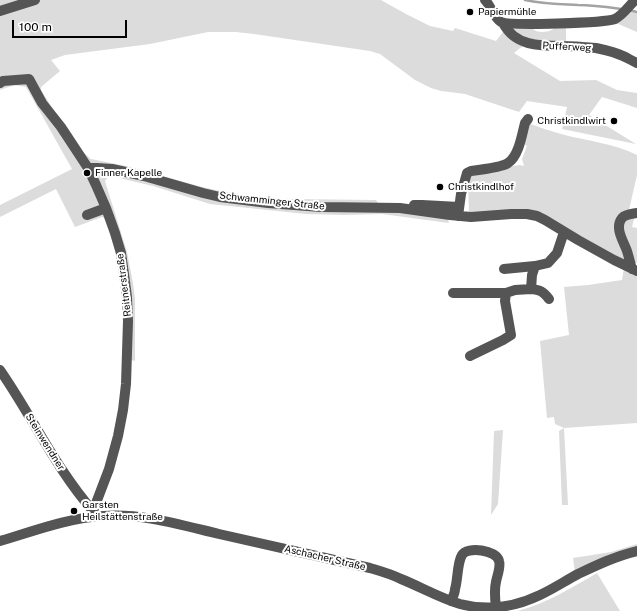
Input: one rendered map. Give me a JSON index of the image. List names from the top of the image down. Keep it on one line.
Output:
{"streets":{"street":["Pufferweg","Schwamminger Straße","Reitnerstraße","Steinwendner","Aschacher Straße"]},"crossings":[["Schwamminger Straße","Reitnerstraße"],["Reitnerstraße","Steinwendner"],["Reitnerstraße","Aschacher Straße"],["Steinwendner","Aschacher Straße"]],"places":["Papiermühle","Christkindlwirt","Finner Kapelle","Christkindlhof","Garsten Heilstättenstraße"],"scale_bar":"100 m"}
